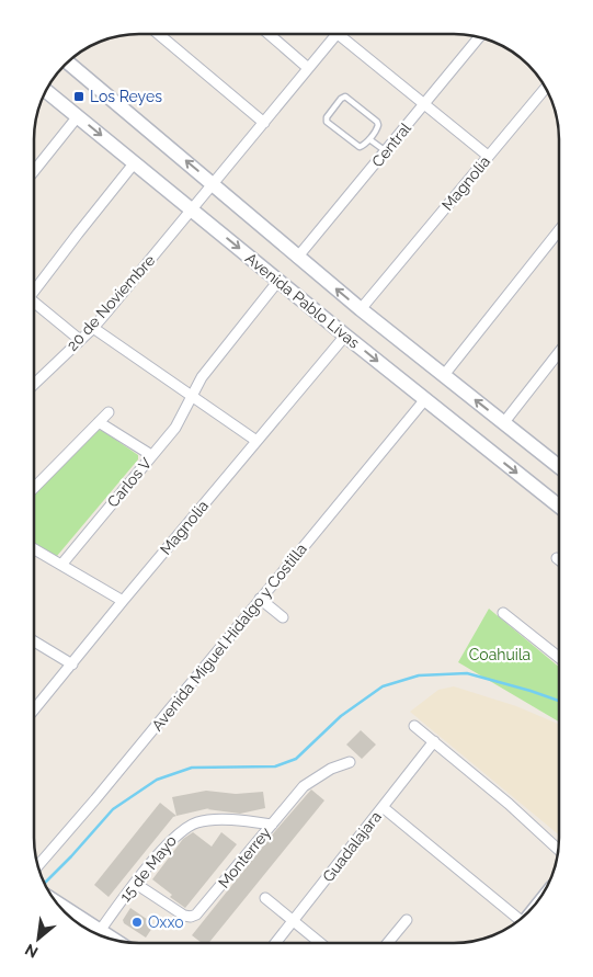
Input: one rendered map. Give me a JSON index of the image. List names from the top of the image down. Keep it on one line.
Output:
{"streets":{"main road":["Avenida Pablo Livas"],"street":["Central","Magnolia","20 de Noviembre","Carlos V","Avenida Miguel Hidalgo y Costilla","Guadalajara","Monterrey","15 de Mayo"]},"crossings":[["Central","Avenida Pablo Livas"],["Magnolia","Avenida Pablo Livas"],["Avenida Pablo Livas","20 de Noviembre"],["Avenida Pablo Livas","Avenida Miguel Hidalgo y Costilla"],["Monterrey","15 de Mayo"]],"parks":["Coahuila"],"places":{"transit":["Los Reyes"],"other":["Oxxo"]},"north":"bottom left"}
